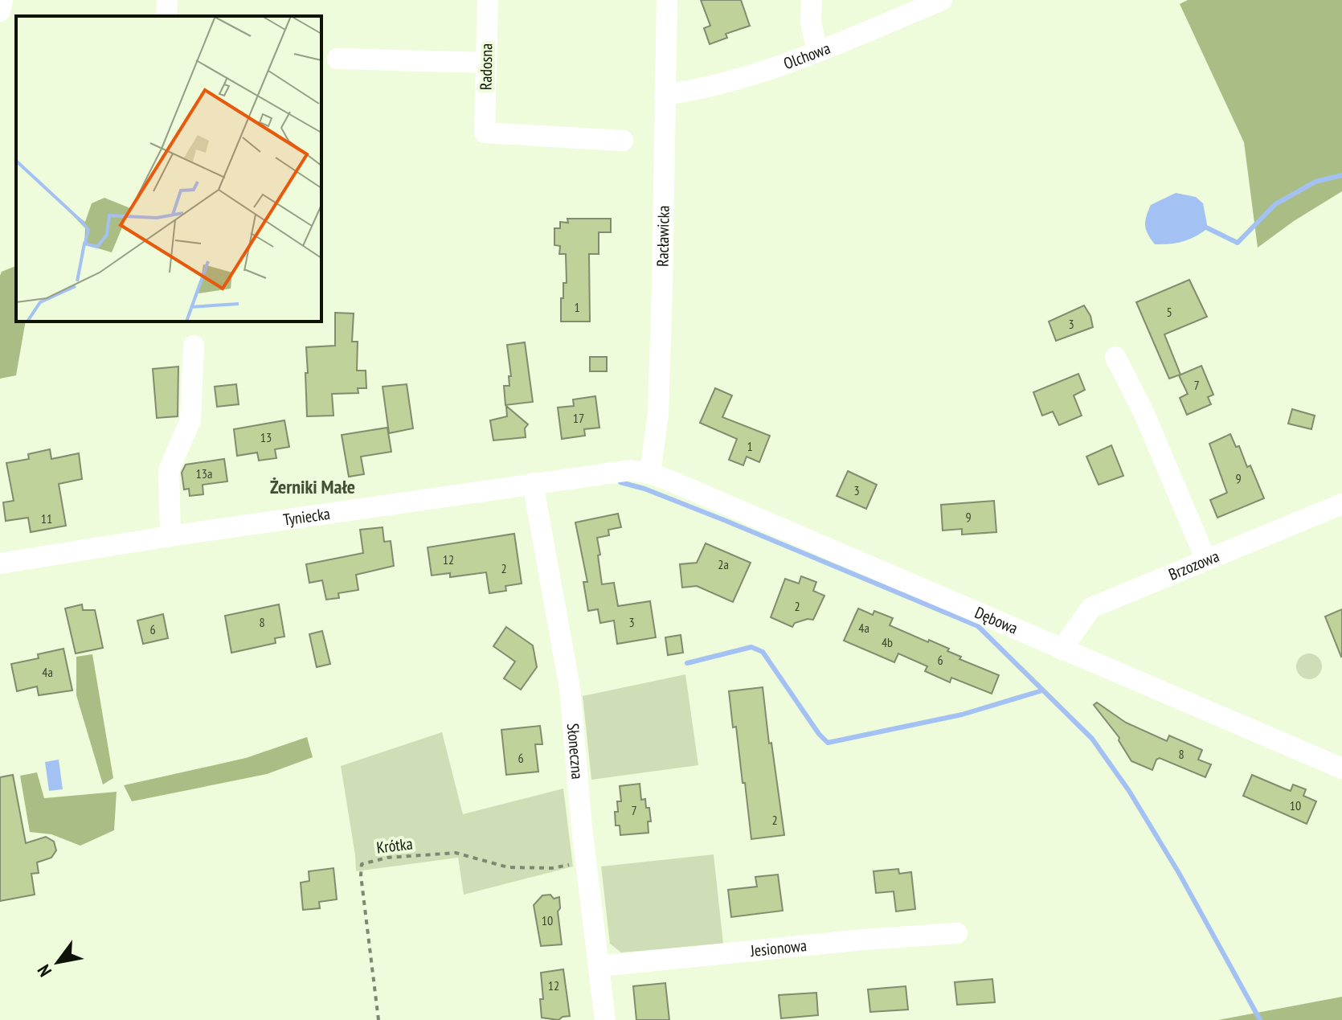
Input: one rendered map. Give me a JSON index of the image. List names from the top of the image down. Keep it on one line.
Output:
{"streets":{"street":["Olchowa","Radosna","Racławicka","Tyniecka","Brzozowa","Dębowa","Słoneczna","Jesionowa"],"path":["Krótka"]},"crossings":[["Olchowa","Racławicka"],["Racławicka","Tyniecka"],["Racławicka","Dębowa"],["Tyniecka","Dębowa"],["Tyniecka","Słoneczna"],["Brzozowa","Dębowa"],["Słoneczna","Krótka"],["Słoneczna","Jesionowa"]],"districts":["Żerniki Małe"],"house_numbers":["1","5","3","7","17","13","1","13a","9","3","9","11","12","2a","2","2","8","3","4a","6","4b","6","4a","8","6","10","7","2","10","12"],"north":"bottom left"}
